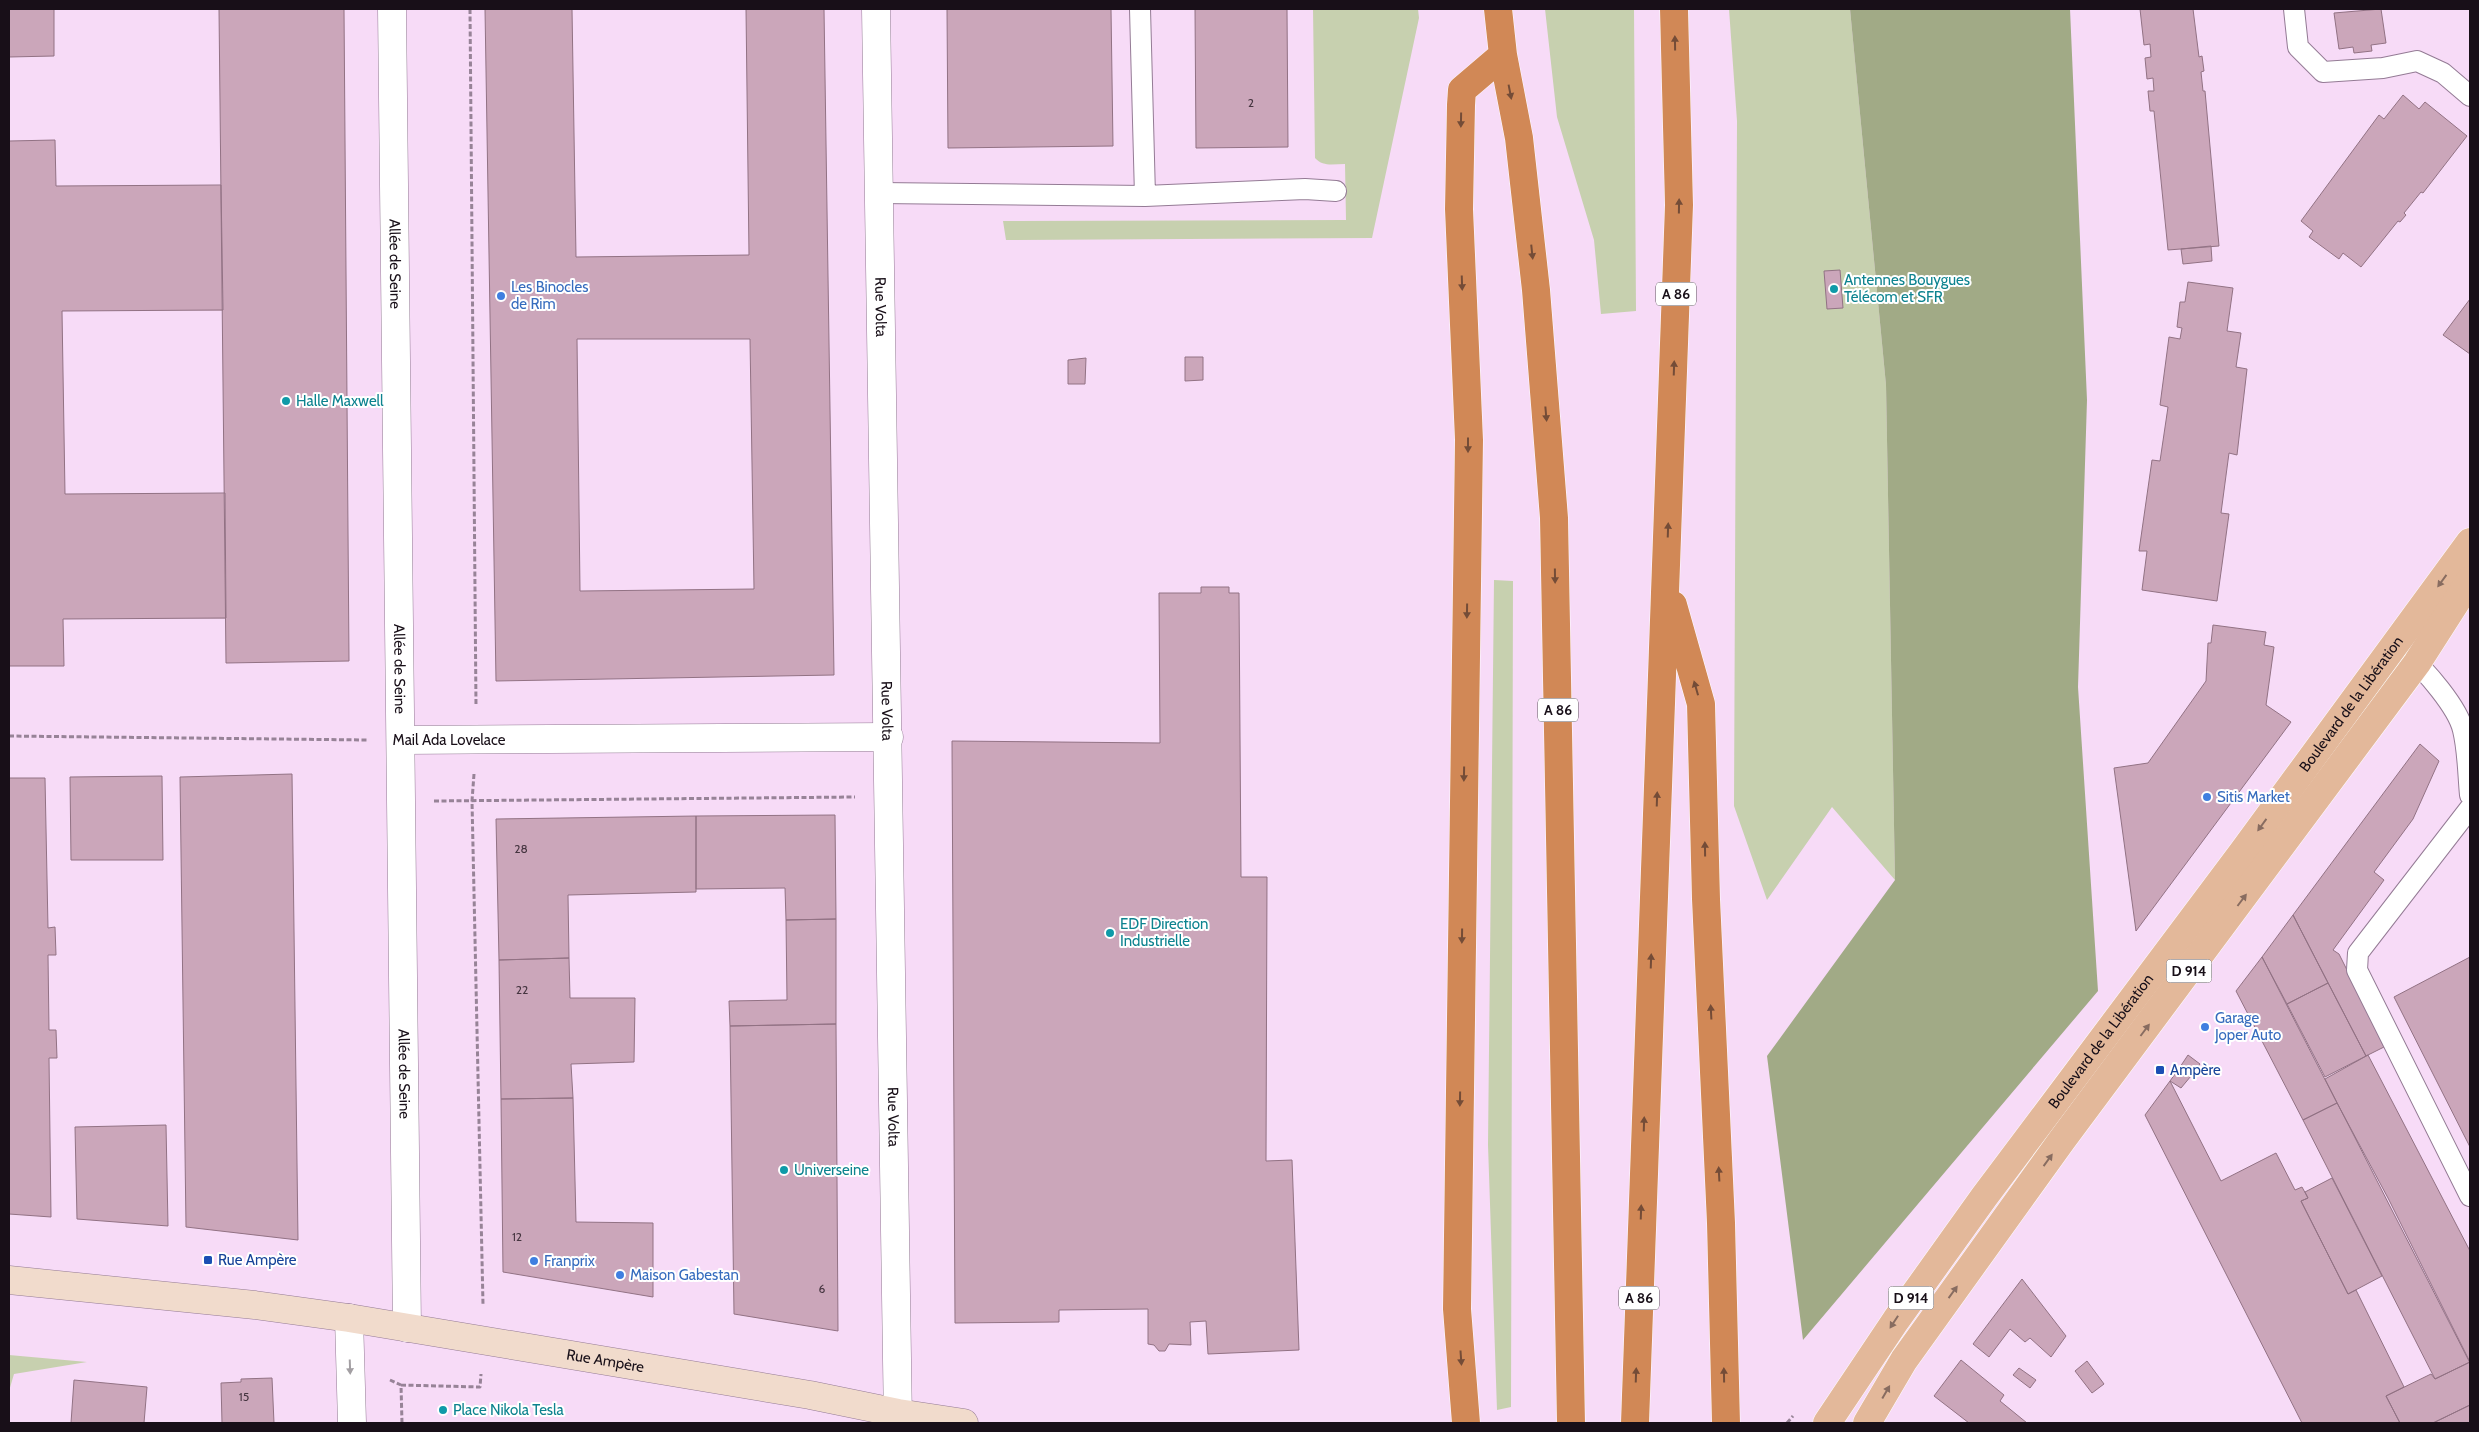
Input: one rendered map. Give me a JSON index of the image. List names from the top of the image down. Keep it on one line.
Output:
{"streets":{"highway":["A 86"],"main road":["Boulevard de la Libération","D 914","Rue Ampère"],"street":["Allée de Seine","Rue Volta","Mail Ada Lovelace"]},"crossings":[["Allée de Seine","Mail Ada Lovelace"],["Allée de Seine","Rue Ampère"],["Rue Volta","Mail Ada Lovelace"],["Rue Volta","Rue Ampère"]],"places":{"other":["Antennes Bouygues Télécom et SFR","Les Binocles de Rim","Halle Maxwell","Sitis Market","EDF Direction Industrielle","Garage Joper Auto","Universeine","Franprix","Maison Gabestan","Place Nikola Tesla"],"transit":["Ampère","Rue Ampère"]},"house_numbers":["2","28","22","12","6","15"]}
